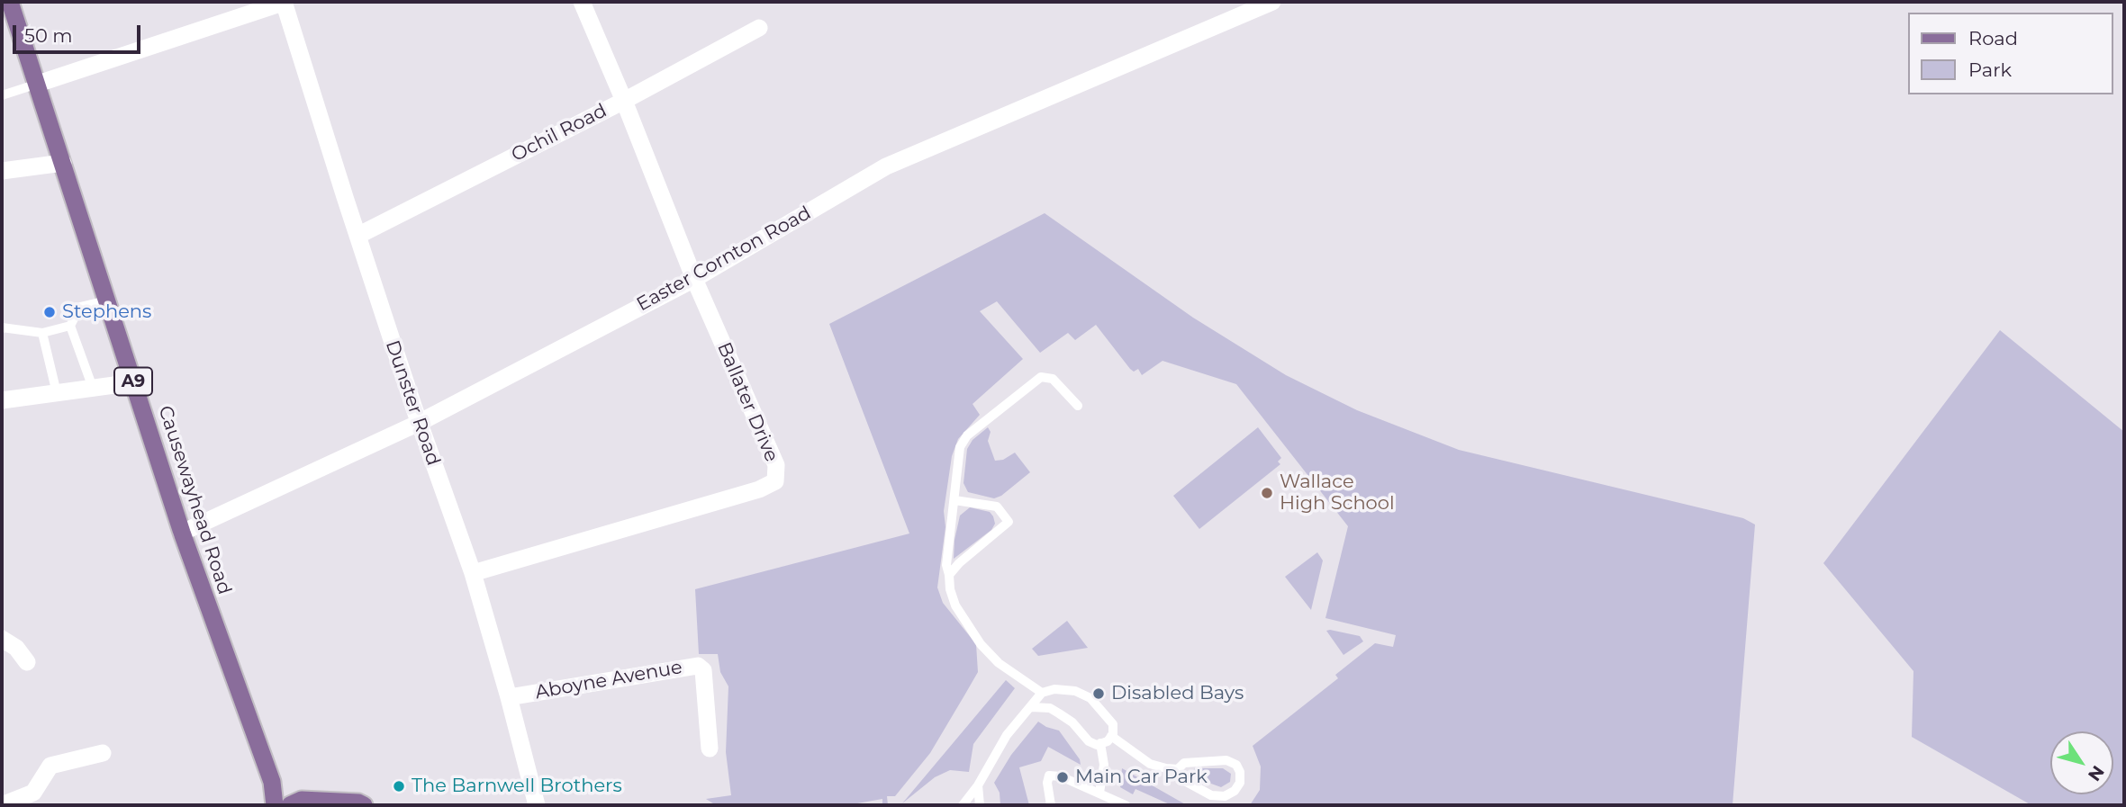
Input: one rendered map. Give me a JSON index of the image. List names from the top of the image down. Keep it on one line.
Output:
{"streets":{"main road":["A9","Causewayhead Road"],"street":["Ochil Road","Easter Cornton Road","Ballater Drive","Dunster Road","Aboyne Avenue"]},"crossings":[["Ochil Road","Ballater Drive"],["Ochil Road","Dunster Road"],["Easter Cornton Road","Ballater Drive"],["Easter Cornton Road","Dunster Road"],["Easter Cornton Road","Causewayhead Road"],["A9","Causewayhead Road"],["Ballater Drive","Dunster Road"],["Dunster Road","Aboyne Avenue"]],"places":["Stephens","Wallace High School","Disabled Bays","Main Car Park","The Barnwell Brothers"],"legend":["Road","Park"],"scale_bar":"50 m","north":"bottom right"}
